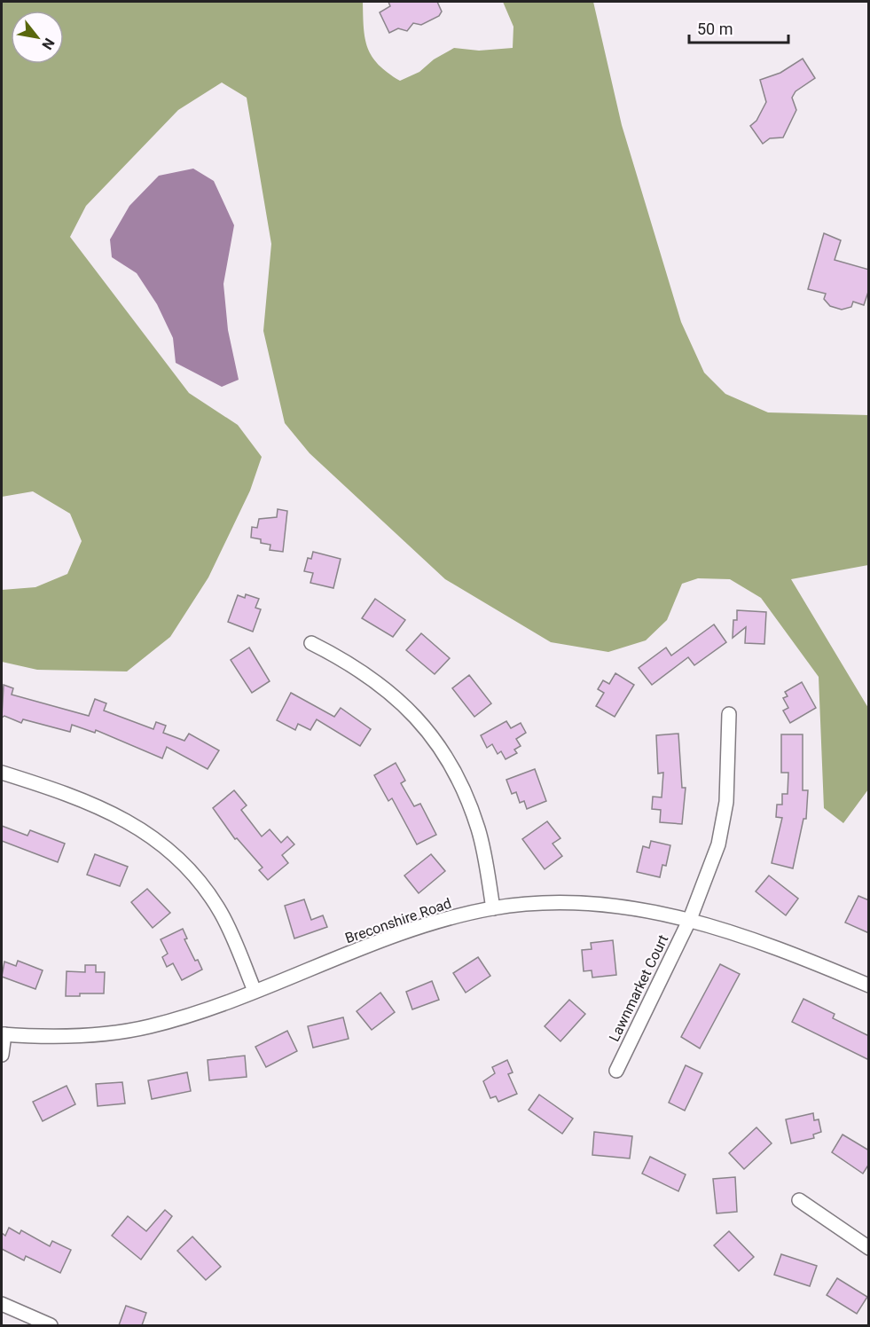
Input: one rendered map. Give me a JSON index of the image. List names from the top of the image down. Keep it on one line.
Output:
{"streets":{"street":["Breconshire Road","Lawnmarket Court"]},"crossings":[["Breconshire Road","Lawnmarket Court"]],"scale_bar":"50 m","north":"bottom right"}
